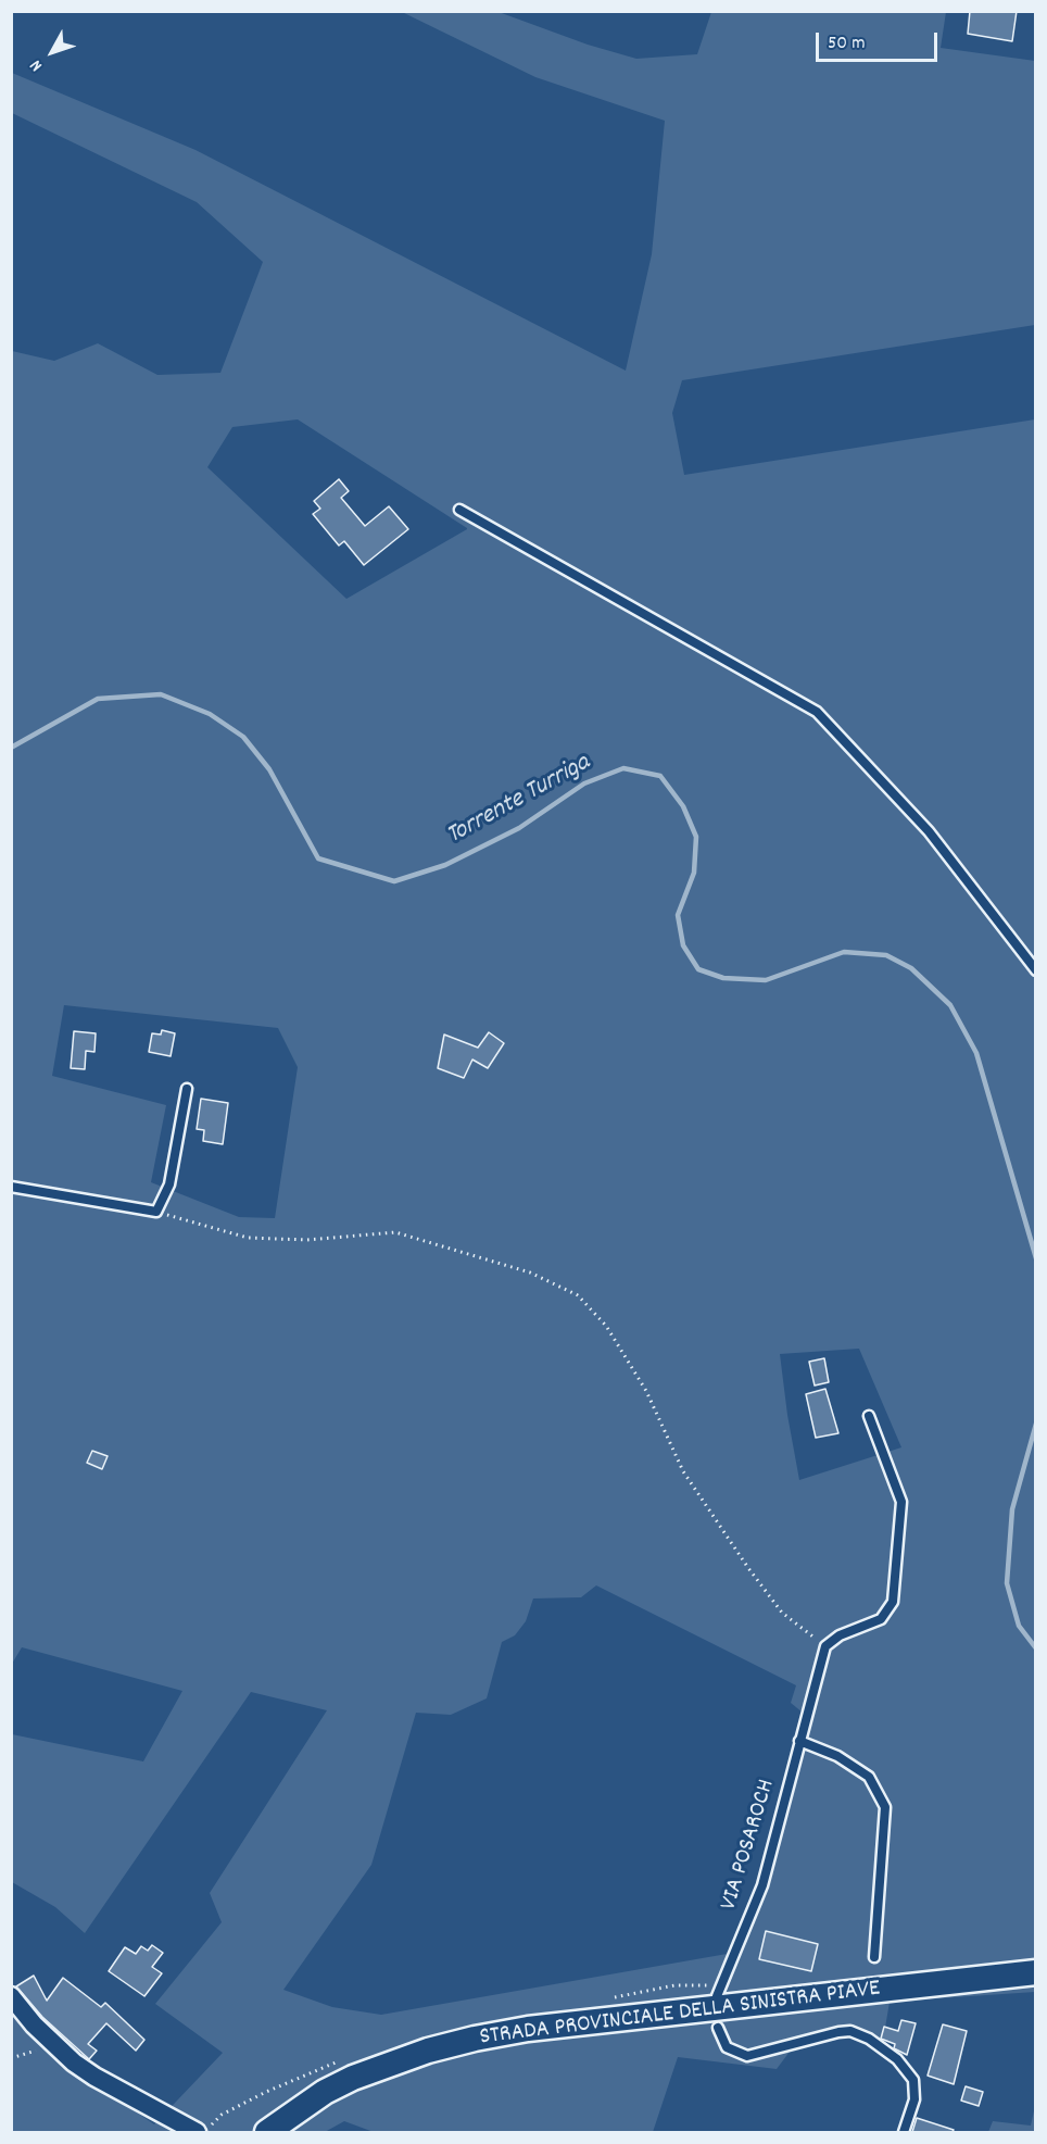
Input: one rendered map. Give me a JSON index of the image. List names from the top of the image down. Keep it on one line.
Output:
{"streets":{"main road":["STRADA PROVINCIALE DELLA SINISTRA PIAVE"],"lane":["VIA POSAROCH"]},"water":["Torrente Turriga"],"scale_bar":"50 m","north":"bottom left"}
